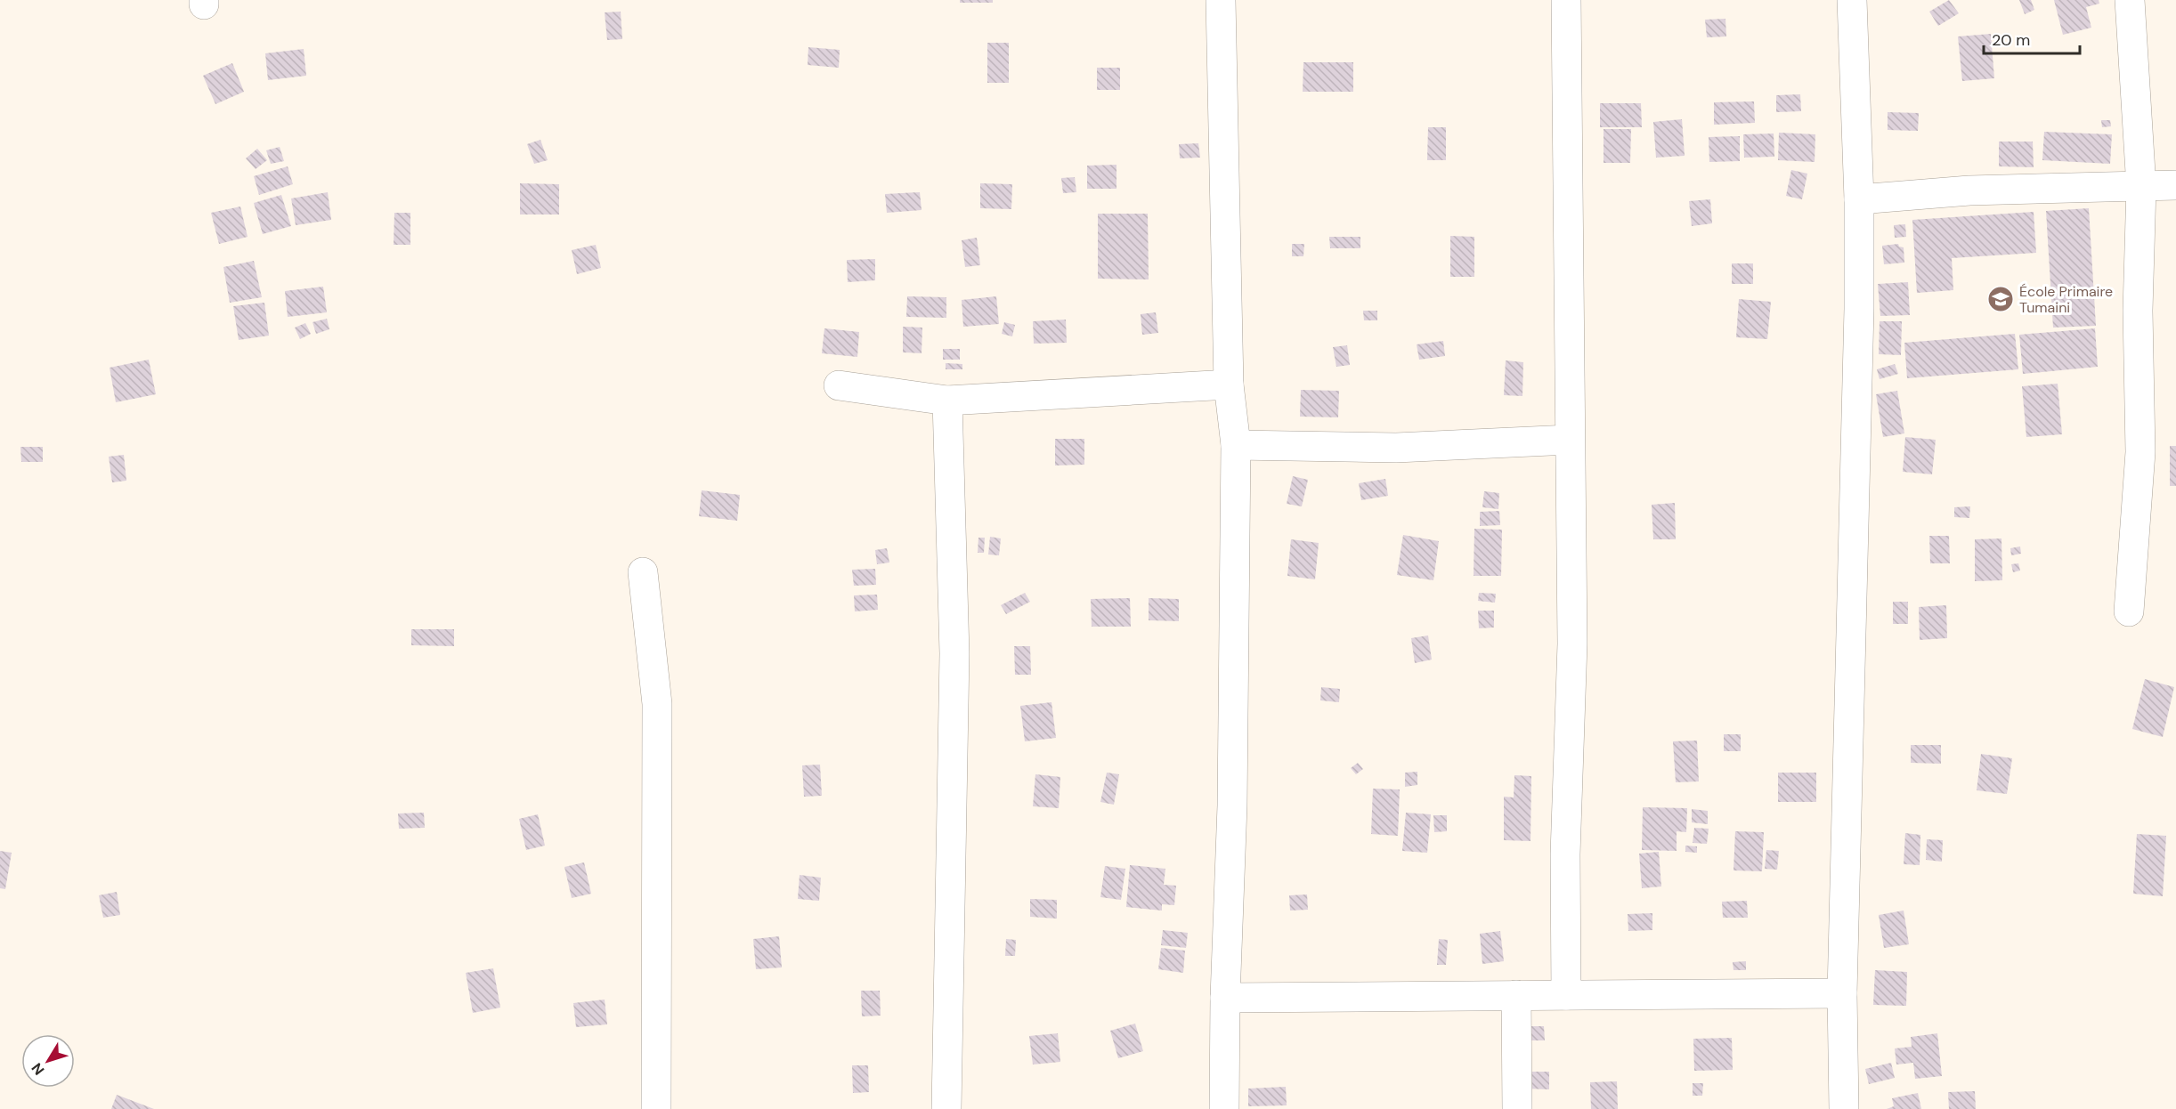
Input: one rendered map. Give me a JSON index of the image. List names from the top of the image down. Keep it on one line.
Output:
{"places":{"school or university":["École Primaire Tumaini"]},"scale_bar":"20 m","north":"bottom left"}
